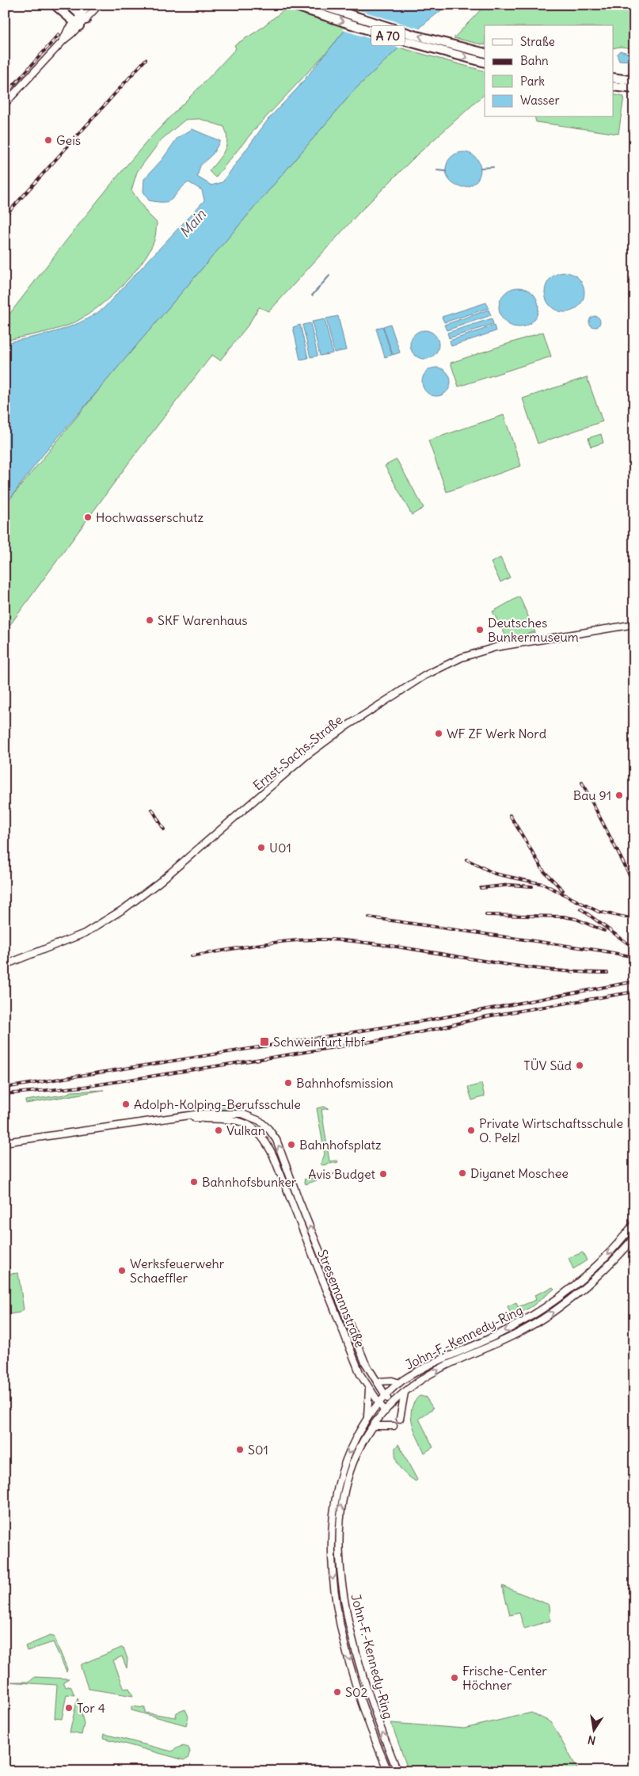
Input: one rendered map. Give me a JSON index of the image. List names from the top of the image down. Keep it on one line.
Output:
{"streets":{"highway":["A 70"],"main road":["Ernst-Sachs-Straße","Stresemannstraße","John-F.-Kennedy-Ring"]},"crossings":[["Stresemannstraße","John-F.-Kennedy-Ring"]],"water":["Main"],"places":{"other":["Geis","Hochwasserschutz","SKF Warenhaus","Deutsches Bunkermuseum","WF ZF Werk Nord","Bau 91","U01","TÜV Süd","Bahnhofsmission","Adolph-Kolping-Berufsschule","Vulkan","Private Wirtschaftsschule O. Pelzl","Bahnhofsplatz","Diyanet Moschee","Avis Budget","Bahnhofsbunker","Werksfeuerwehr Schaeffler","S01","Frische-Center Höchner","S02","Tor 4"],"transit":["Schweinfurt Hbf"]},"legend":["Straße","Bahn","Park","Wasser"],"north":"bottom"}
